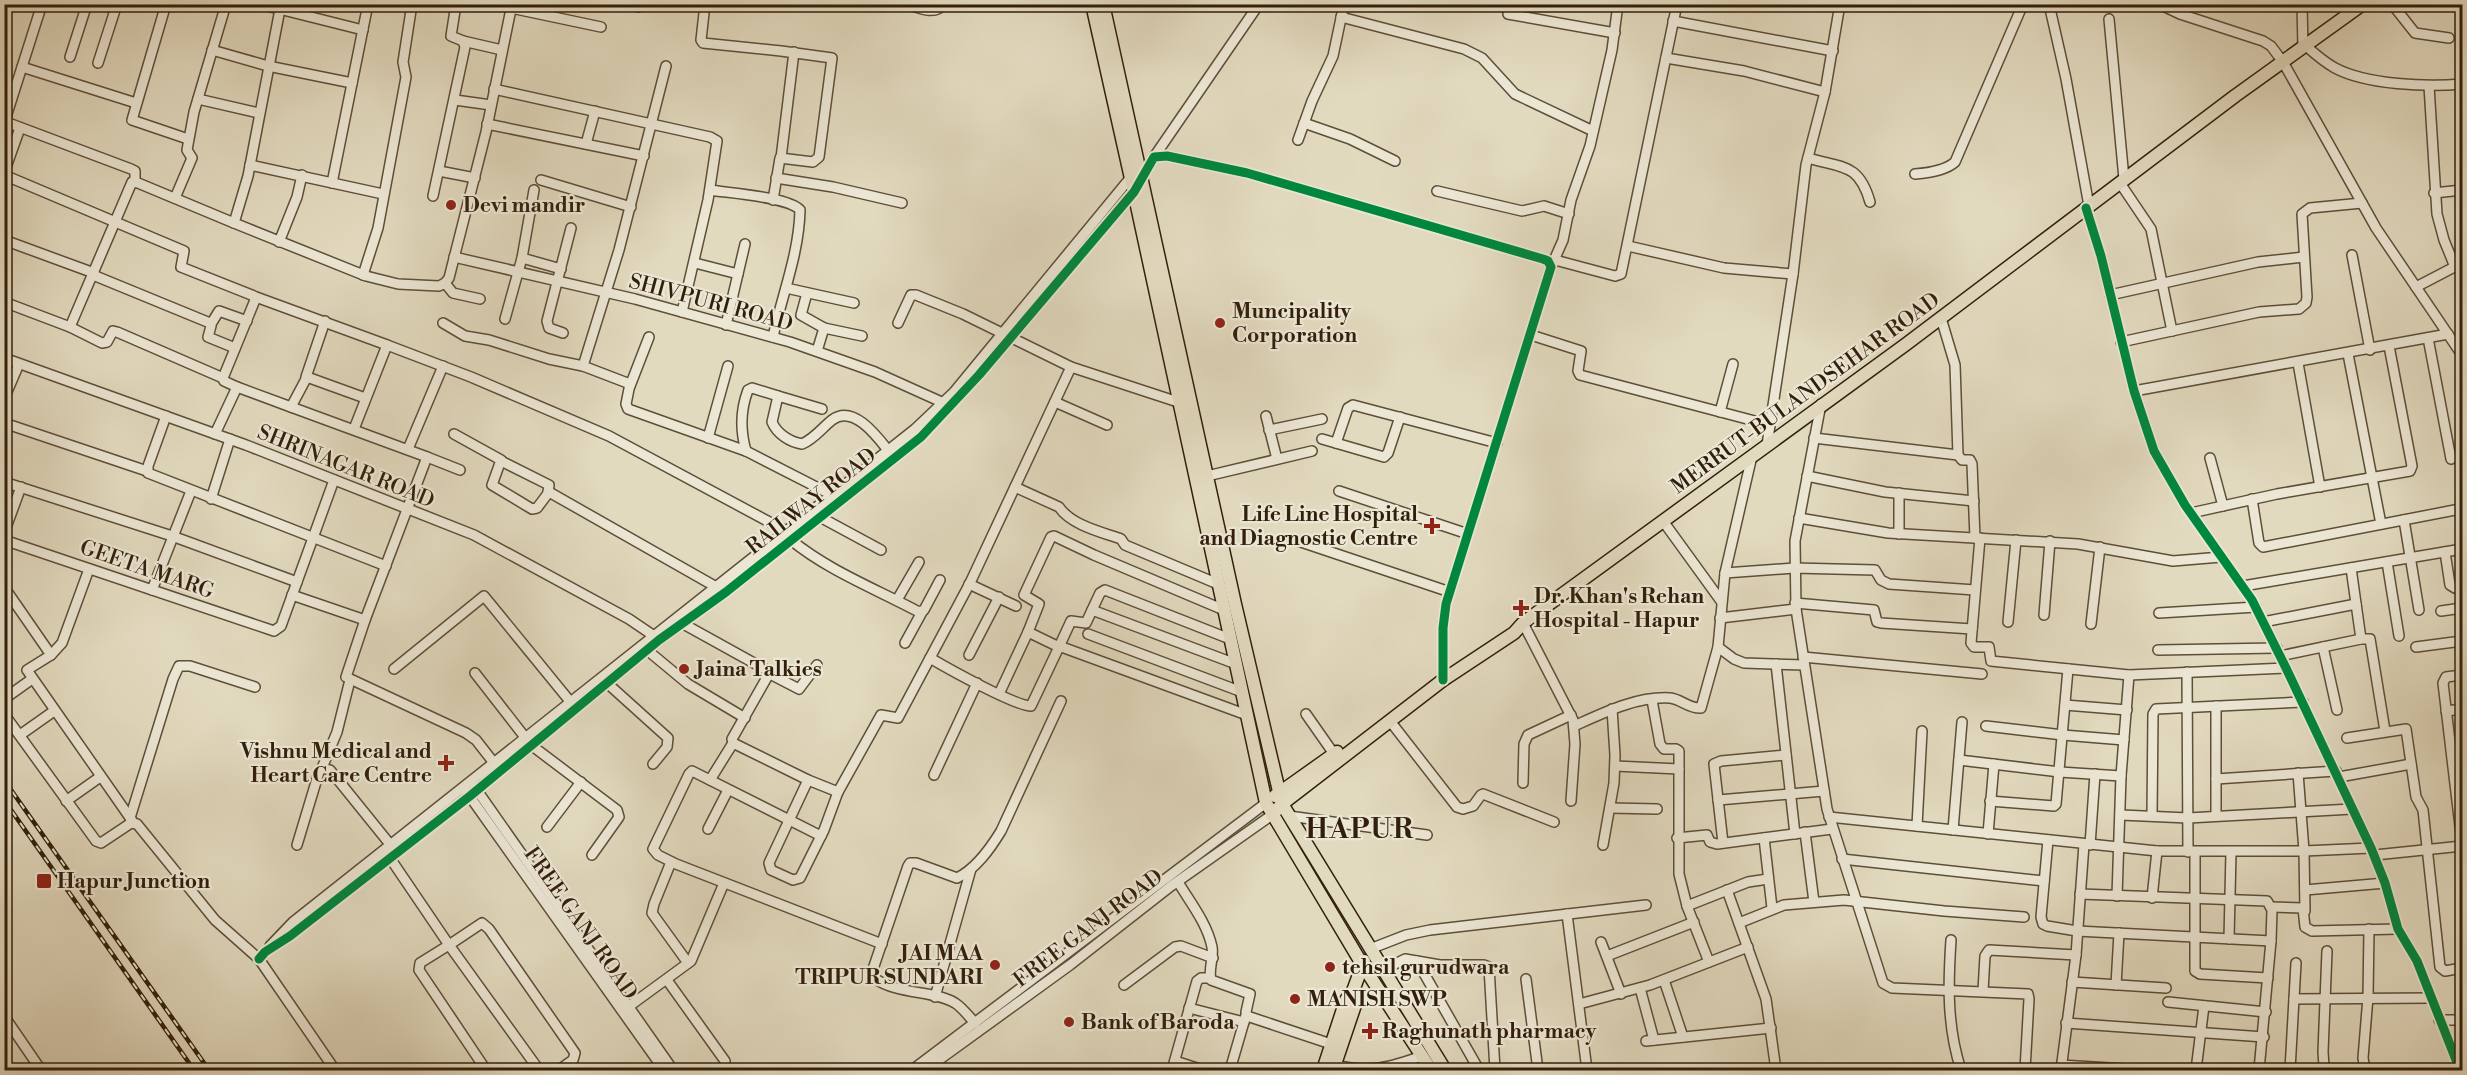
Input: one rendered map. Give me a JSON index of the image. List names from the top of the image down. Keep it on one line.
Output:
{"streets":{"main road":["MERRUT-BULANDSEHAR ROAD"],"street":["SHIVPURI ROAD","SHRINAGAR ROAD","RAILWAY ROAD","GEETA MARG","FREE GANJ ROAD"]},"crossings":[["SHIVPURI ROAD","RAILWAY ROAD"]],"districts":["HAPUR"],"places":{"other":["Devi mandir","Muncipality Corporation","Jaina Talkies","JAI MAA TRIPUR SUNDARI","tehsil gurudwara","MANISH SWP","Bank of Baroda"],"health":["Life Line Hospital and Diagnostic Centre","Dr. Khan's Rehan Hospital - Hapur","Vishnu Medical and Heart Care Centre","Raghunath pharmacy"],"transit":["Hapur Junction"]}}
